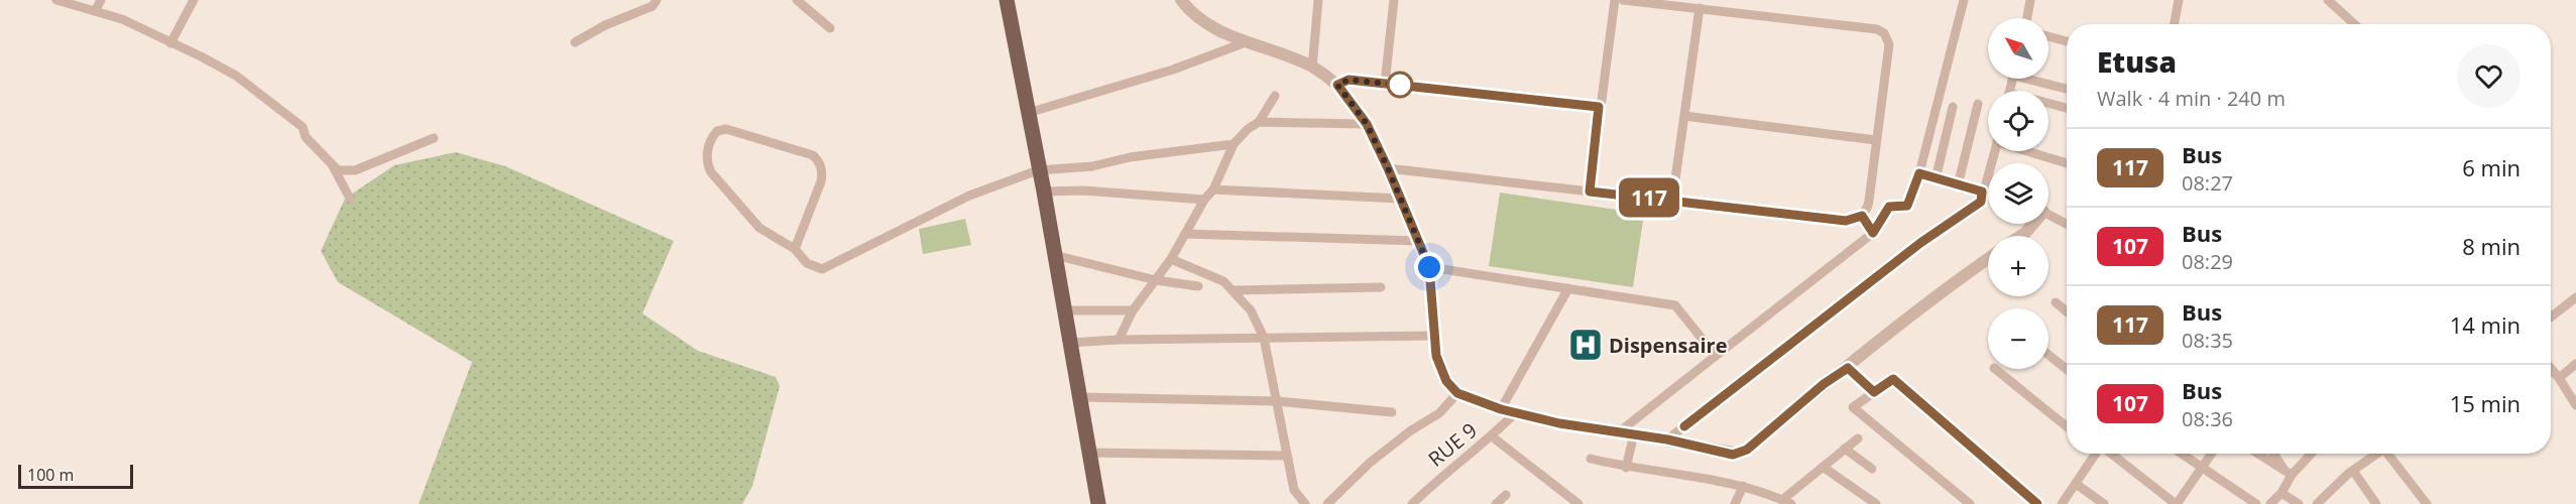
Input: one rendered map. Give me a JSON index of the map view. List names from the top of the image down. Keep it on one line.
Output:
{"streets":{"street":["RUE 9"]},"places":{"hospital":["Dispensaire"]},"lines":["bus line 117"],"scale_bar":"100 m","north":"top left","page":{"on_map":"117","map_buttons":["+","−"],"heading":["Etusa","Walk · 4 min · 240 m"],"list":[{"mark":"117","name":"Bus","note":"08:27","value":"6 min"},{"mark":"107","name":"Bus","note":"08:29","value":"8 min"},{"mark":"117","name":"Bus","note":"08:35","value":"14 min"},{"mark":"107","name":"Bus","note":"08:36","value":"15 min"}],"scale":"100 m"}}
